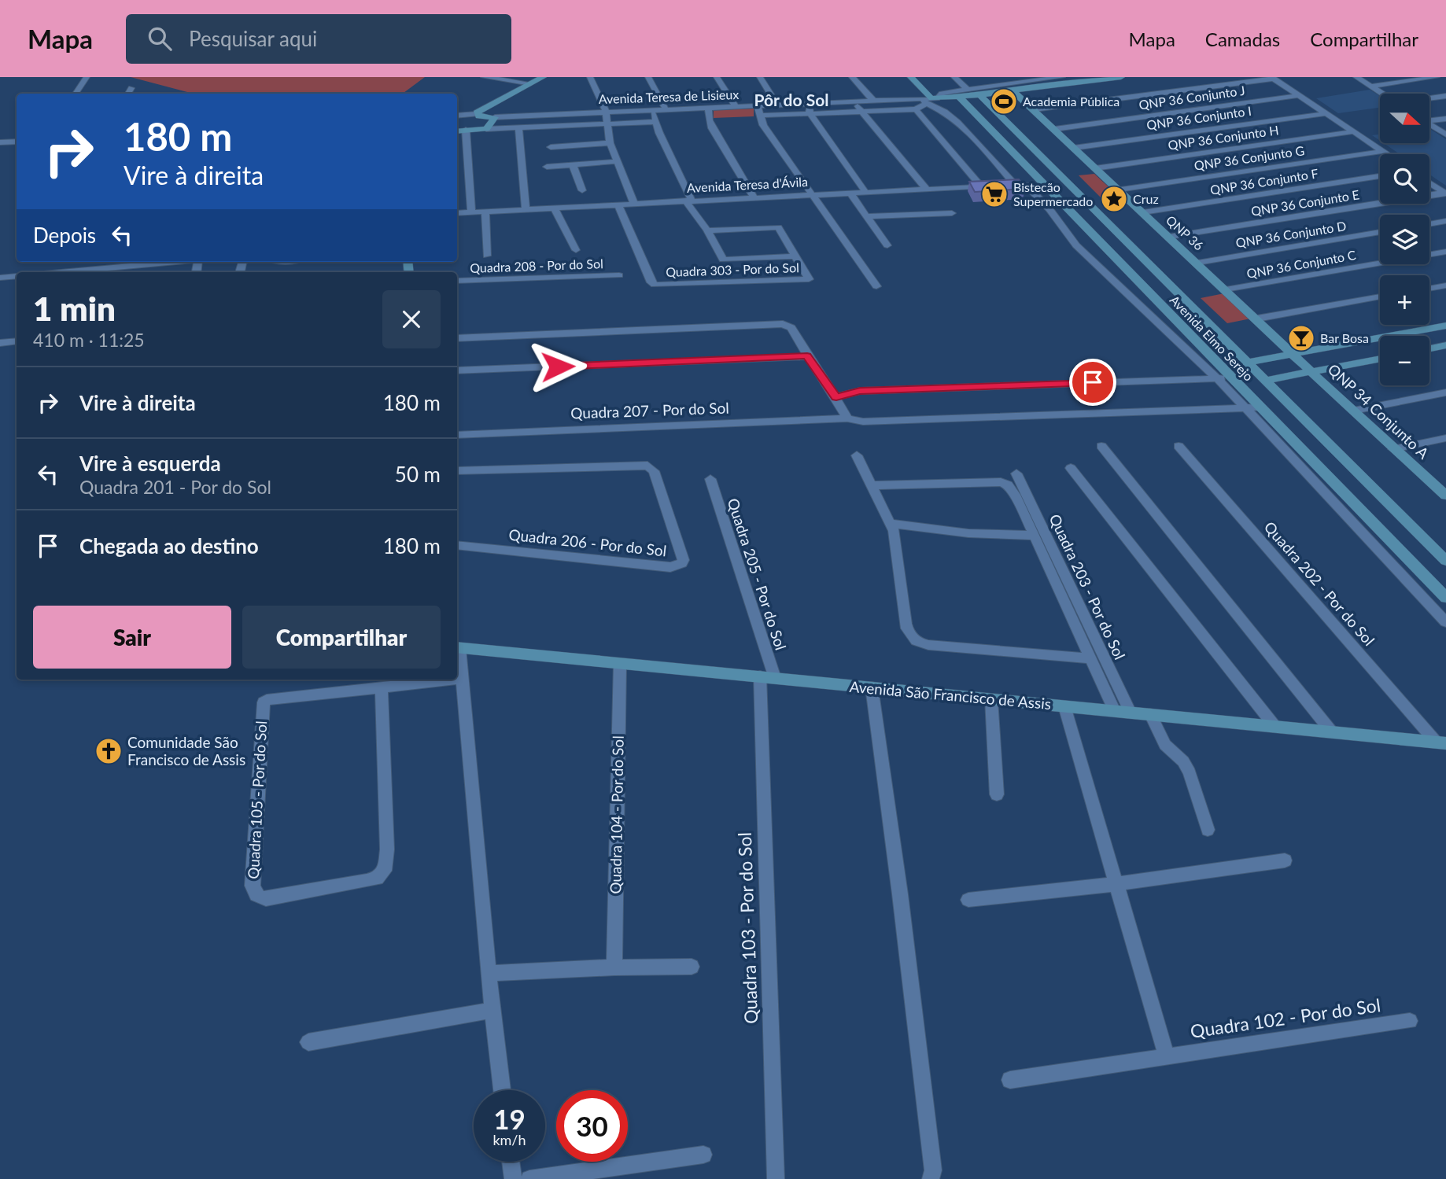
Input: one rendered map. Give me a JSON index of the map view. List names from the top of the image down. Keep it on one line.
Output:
{"streets":{"street":["Avenida Teresa de Lisieux","QNP 36 Conjunto J","QNP 36 Conjunto I","QNP 36 Conjunto H","QNP 36 Conjunto G","QNP 36 Conjunto F","Avenida Teresa d'Ávila","QNP 36 Conjunto E","QNP 36","QNP 36 Conjunto D","QNP 36 Conjunto C","Quadra 208 - Por do Sol","Quadra 303 - Por do Sol","Avenida Elmo Serejo","Quadra 207 - Por do Sol","QNP 34 Conjunto A","Quadra 206 - Por do Sol","Quadra 205 - Por do Sol","Quadra 202 - Por do Sol","Quadra 203 - Por do Sol","Avenida São Francisco de Assis","Quadra 105 - Por do Sol","Quadra 104 - Por do Sol","Quadra 103 - Por do Sol","Quadra 102 - Por do Sol"]},"crossings":[["Avenida Teresa de Lisieux","Quadra 303 - Por do Sol"],["QNP 36 Conjunto J","QNP 36"],["QNP 36 Conjunto I","QNP 36"],["QNP 36 Conjunto H","QNP 36"],["QNP 36 Conjunto G","QNP 36"],["QNP 36 Conjunto F","QNP 36"],["Avenida Teresa d'Ávila","Quadra 208 - Por do Sol"],["Avenida Teresa d'Ávila","Quadra 303 - Por do Sol"],["Avenida Teresa d'Ávila","Avenida Elmo Serejo"],["QNP 36 Conjunto E","QNP 36"],["QNP 36","QNP 36 Conjunto D"],["QNP 36","QNP 36 Conjunto C"],["QNP 36","QNP 34 Conjunto A"],["Avenida Elmo Serejo","Quadra 207 - Por do Sol"],["Quadra 205 - Por do Sol","Avenida São Francisco de Assis"],["Quadra 205 - Por do Sol","Quadra 103 - Por do Sol"],["Quadra 202 - Por do Sol","Avenida São Francisco de Assis"],["Quadra 203 - Por do Sol","Avenida São Francisco de Assis"],["Avenida São Francisco de Assis","Quadra 104 - Por do Sol"],["Avenida São Francisco de Assis","Quadra 103 - Por do Sol"]],"districts":["Pôr do Sol"],"places":{"sports":["Academia Pública"],"supermarket":["Bistecão Supermercado"],"place":["Cruz"],"bar":["Bar Bosa"],"church":["Comunidade São Francisco de Assis"]},"north":"right","page":{"header":"Mapa","search":"Pesquisar aqui","nav":["Mapa","Camadas","Compartilhar"],"map_buttons":["+","−"],"turn":["180 m","Vire à direita"],"then":"Depois","heading":["1 min","410 m · 11:25"],"list":[{"name":"Vire à direita","value":"180 m"},{"name":"Vire à esquerda","note":"Quadra 201 - Por do Sol","value":"50 m"},{"name":"Chegada ao destino","value":"180 m"}],"buttons":["Sair","Compartilhar"],"speed":"19 km/h","limit":"30"}}
